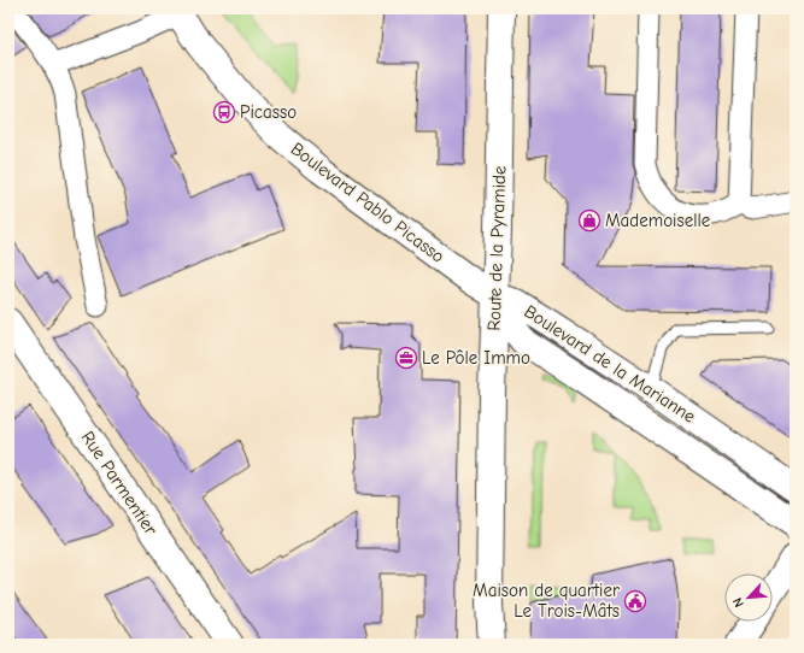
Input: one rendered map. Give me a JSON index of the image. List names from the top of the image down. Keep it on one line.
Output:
{"streets":{"street":["Boulevard Pablo Picasso","Route de la Pyramide","Boulevard de la Marianne","Rue Parmentier"]},"crossings":[["Boulevard Pablo Picasso","Route de la Pyramide"],["Boulevard Pablo Picasso","Boulevard de la Marianne"],["Route de la Pyramide","Boulevard de la Marianne"]],"places":{"bus stop":["Picasso"],"shop":["Mademoiselle"],"office":["Le Pôle Immo"],"public building":["Maison de quartier Le Trois-Mâts"]},"north":"bottom left"}
